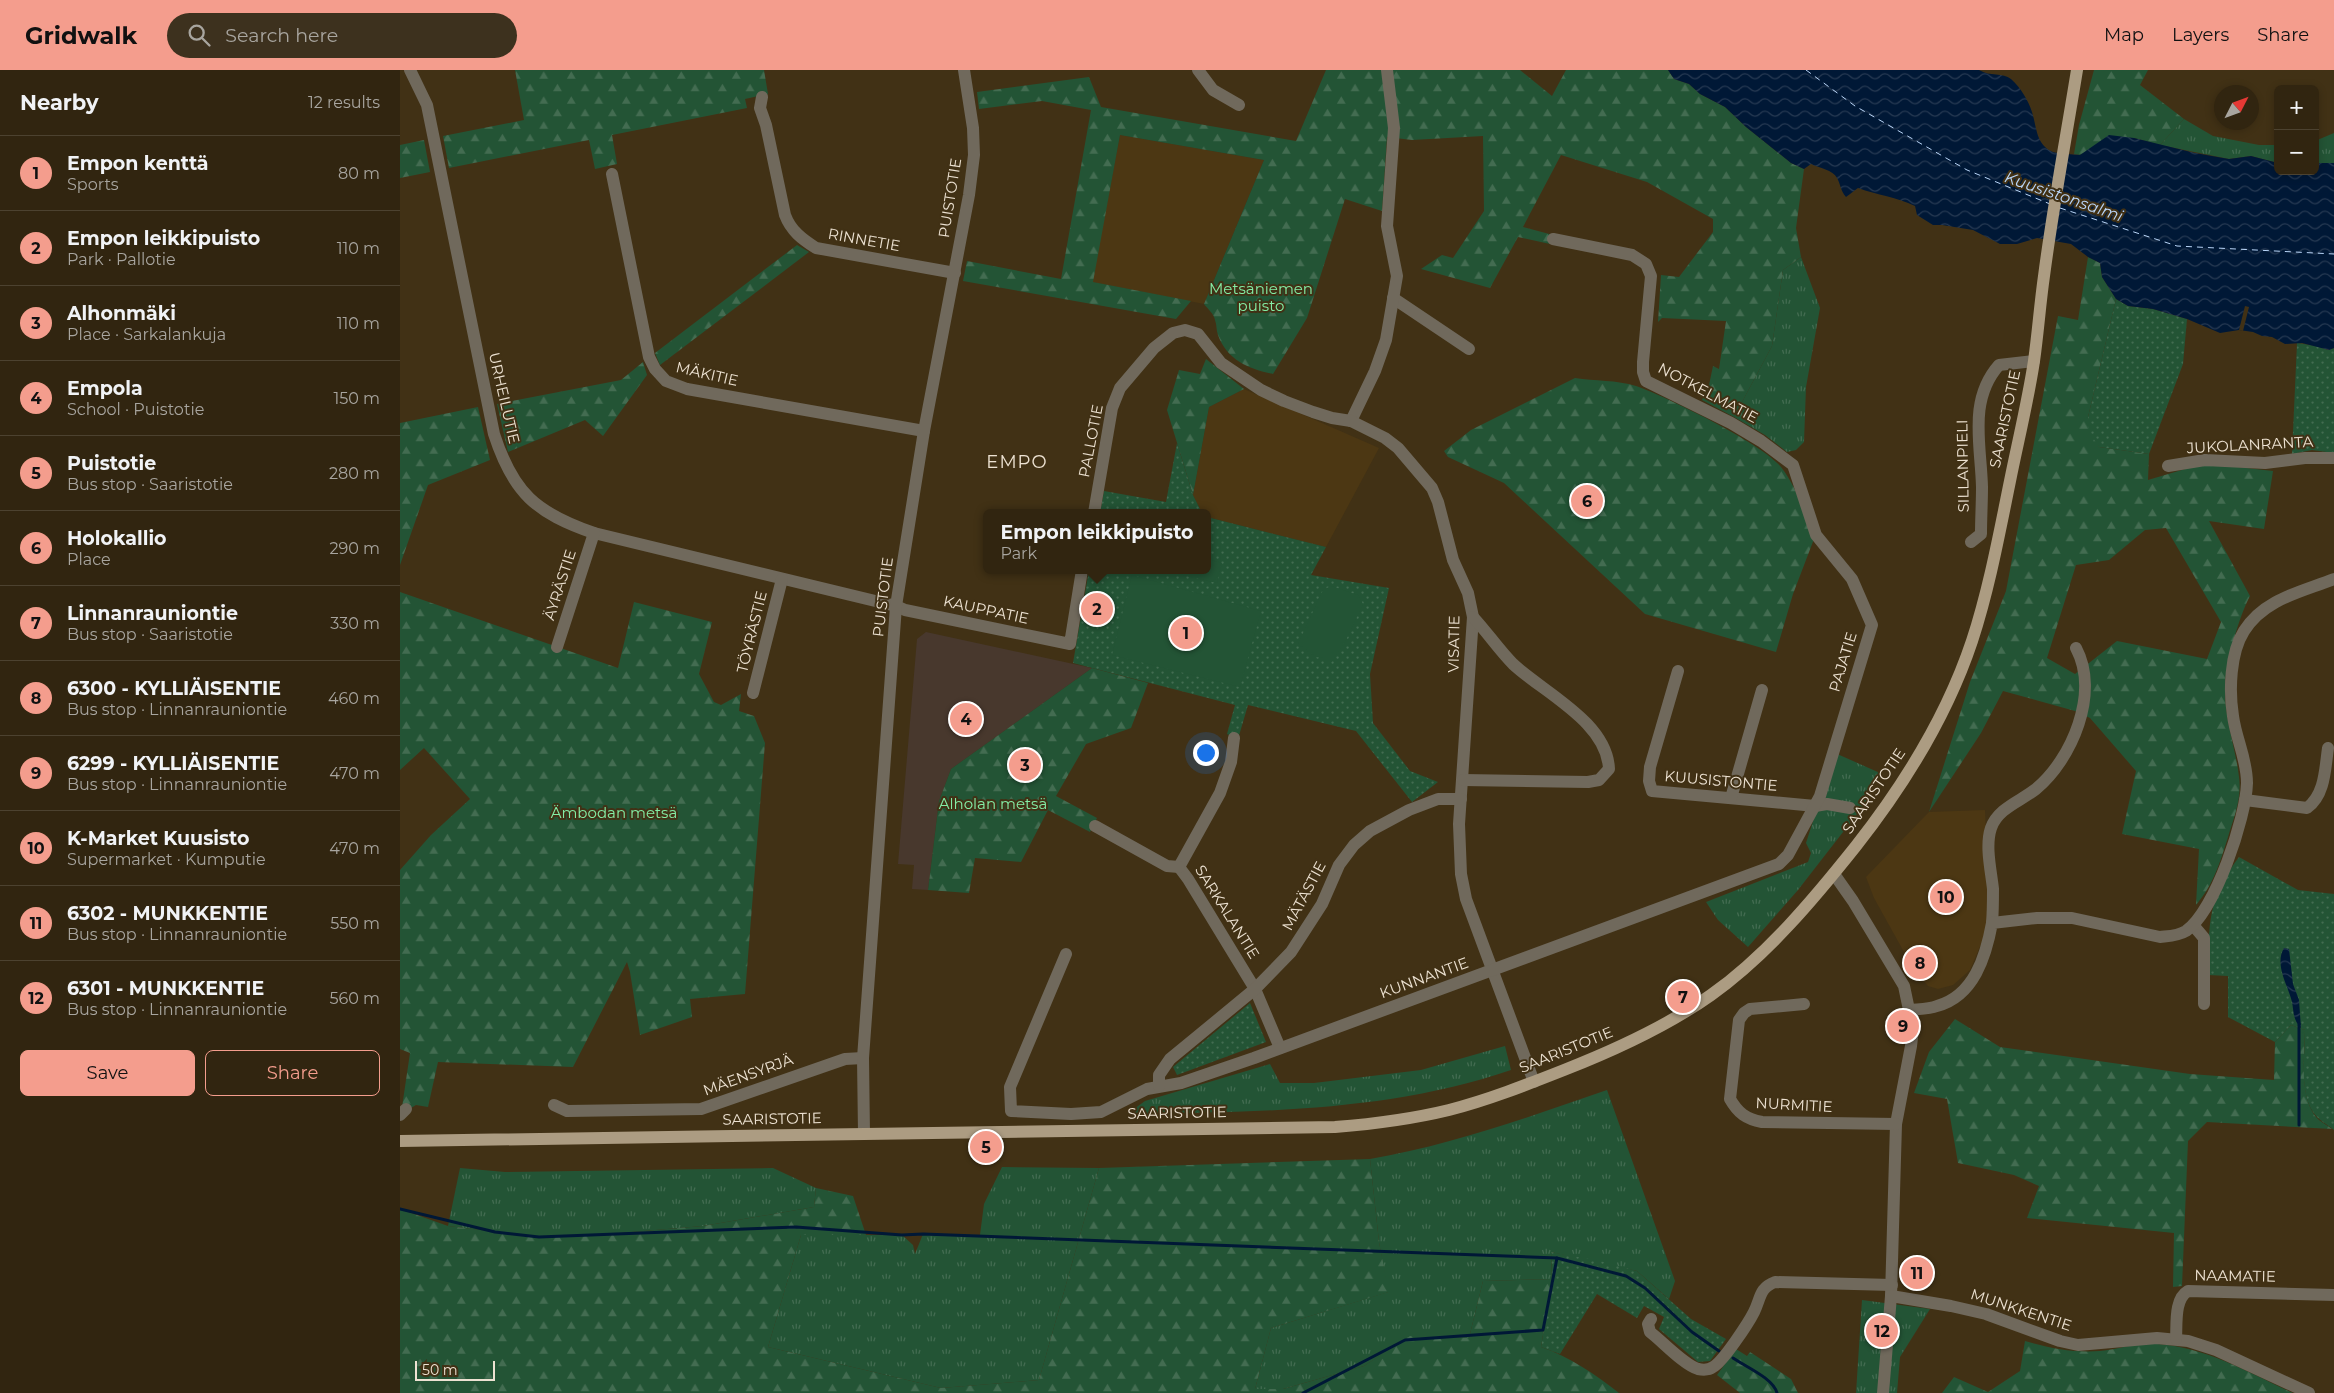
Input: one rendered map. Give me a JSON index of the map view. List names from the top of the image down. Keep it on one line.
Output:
{"streets":{"main road":["SAARISTOTIE"],"street":["PUISTOTIE","RINNETIE","MÄKITIE","NOTKELMATIE","URHEILUTIE","PALLOTIE","JUKOLANRANTA","SILLANPIELI","ÄYRÄSTIE","KAUPPATIE","TÖYRÄSTIE","VISATIE","PAJATIE","KUUSISTONTIE","MÄTÄSTIE","SARKALANTIE","KUNNANTIE","MÄENSYRJÄ","NURMITIE","NAAMATIE","MUNKKENTIE"]},"crossings":[["PUISTOTIE","RINNETIE"],["PUISTOTIE","MÄKITIE"],["PUISTOTIE","URHEILUTIE"],["PUISTOTIE","SAARISTOTIE"],["PUISTOTIE","KAUPPATIE"],["PUISTOTIE","MÄENSYRJÄ"],["NOTKELMATIE","PAJATIE"],["URHEILUTIE","ÄYRÄSTIE"],["URHEILUTIE","KAUPPATIE"],["URHEILUTIE","TÖYRÄSTIE"],["SAARISTOTIE","SILLANPIELI"],["SAARISTOTIE","VISATIE"],["PALLOTIE","VISATIE"],["VISATIE","MÄTÄSTIE"],["VISATIE","KUNNANTIE"],["PAJATIE","KUUSISTONTIE"],["PAJATIE","KUNNANTIE"],["KUUSISTONTIE","KUNNANTIE"],["MÄTÄSTIE","SARKALANTIE"],["MÄTÄSTIE","KUNNANTIE"],["SARKALANTIE","KUNNANTIE"],["NAAMATIE","MUNKKENTIE"]],"districts":["EMPO"],"water":["Kuusistonsalmi"],"parks":["Metsäniemen puisto","Alholan metsä","Ämbodan metsä"],"scale_bar":"50 m","north":"top right","page":{"header":"Gridwalk","search":"Search here","nav":["Map","Layers","Share"],"heading":["Nearby","12 results"],"map_buttons":["+","−"],"list":[{"mark":"1","name":"Empon kenttä","note":"Sports","value":"80 m"},{"mark":"2","name":"Empon leikkipuisto","note":"Park · Pallotie","value":"110 m"},{"mark":"3","name":"Alhonmäki","note":"Place · Sarkalankuja","value":"110 m"},{"mark":"4","name":"Empola","note":"School · Puistotie","value":"150 m"},{"mark":"5","name":"Puistotie","note":"Bus stop · Saaristotie","value":"280 m"},{"mark":"6","name":"Holokallio","note":"Place","value":"290 m"},{"mark":"7","name":"Linnanrauniontie","note":"Bus stop · Saaristotie","value":"330 m"},{"mark":"8","name":"6300 - KYLLIÄISENTIE","note":"Bus stop · Linnanrauniontie","value":"460 m"},{"mark":"9","name":"6299 - KYLLIÄISENTIE","note":"Bus stop · Linnanrauniontie","value":"470 m"},{"mark":"10","name":"K-Market Kuusisto","note":"Supermarket · Kumputie","value":"470 m"},{"mark":"11","name":"6302 - MUNKKENTIE","note":"Bus stop · Linnanrauniontie","value":"550 m"},{"mark":"12","name":"6301 - MUNKKENTIE","note":"Bus stop · Linnanrauniontie","value":"560 m"}],"pins":["6","2","1","4","3","10","8","7","9","5","11","12"],"popup":["Empon leikkipuisto","Park"],"buttons":["Save","Share"],"scale":"50 m"}}
